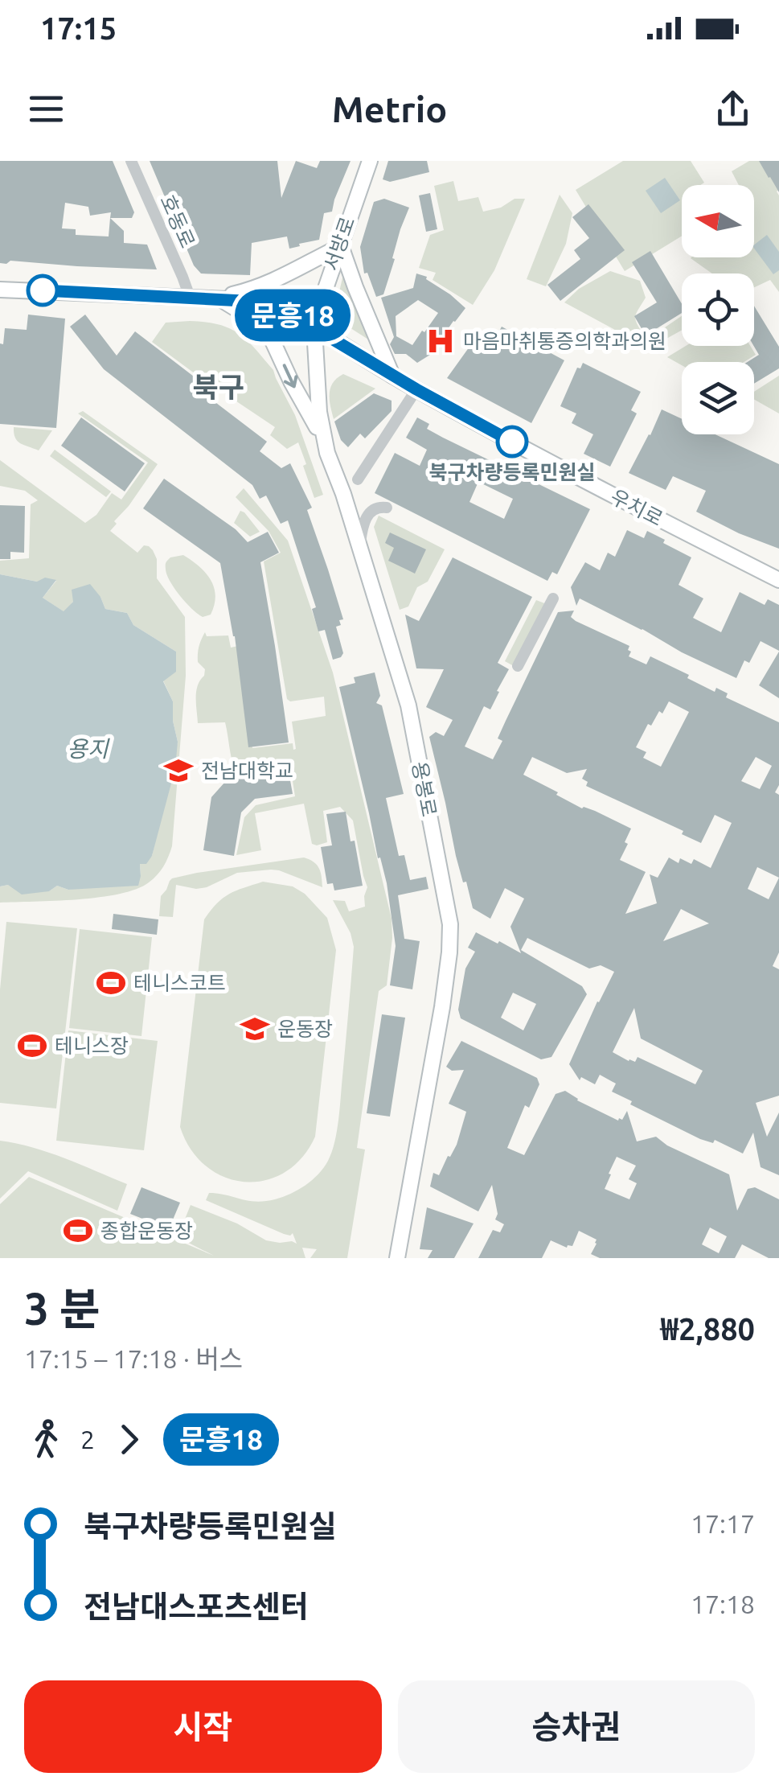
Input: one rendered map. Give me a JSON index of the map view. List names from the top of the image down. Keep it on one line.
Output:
{"streets":{"main road":["서방로","우치로","용봉로"],"street":["호동로"]},"crossings":[["호동로","우치로"],["서방로","우치로"],["서방로","용봉로"],["우치로","용봉로"]],"districts":["북구"],"water":["용지"],"places":{"hospital":["마음마취통증의학과의원"],"other":["북구차량등록민원실"],"school or university":["전남대학교","운동장"],"sports":["테니스코트","테니스장","종합운동장"]},"lines":["bus line 문흥18"],"north":"left","page":{"status":"17:15","header":"Metrio","on_map":"문흥18","heading":["3 분","17:15 – 17:18 · 버스","₩2,880"],"legs":["2","문흥18"],"list":[{"name":"북구차량등록민원실","value":"17:17"},{"name":"전남대스포츠센터","value":"17:18"}],"buttons":["시작","승차권"]}}
